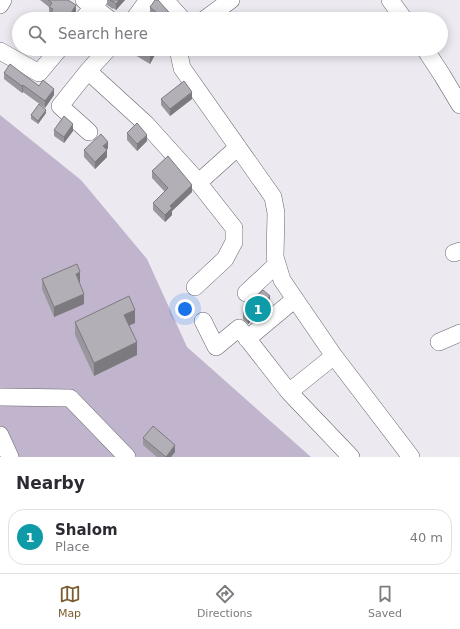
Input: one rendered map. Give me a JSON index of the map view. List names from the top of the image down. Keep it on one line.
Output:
{"page":{"search":"Search here","pins":"1","heading":"Nearby","list":[{"mark":"1","name":"Shalom","note":"Place","value":"40 m"}],"nav":["Map","Directions","Saved"]}}
